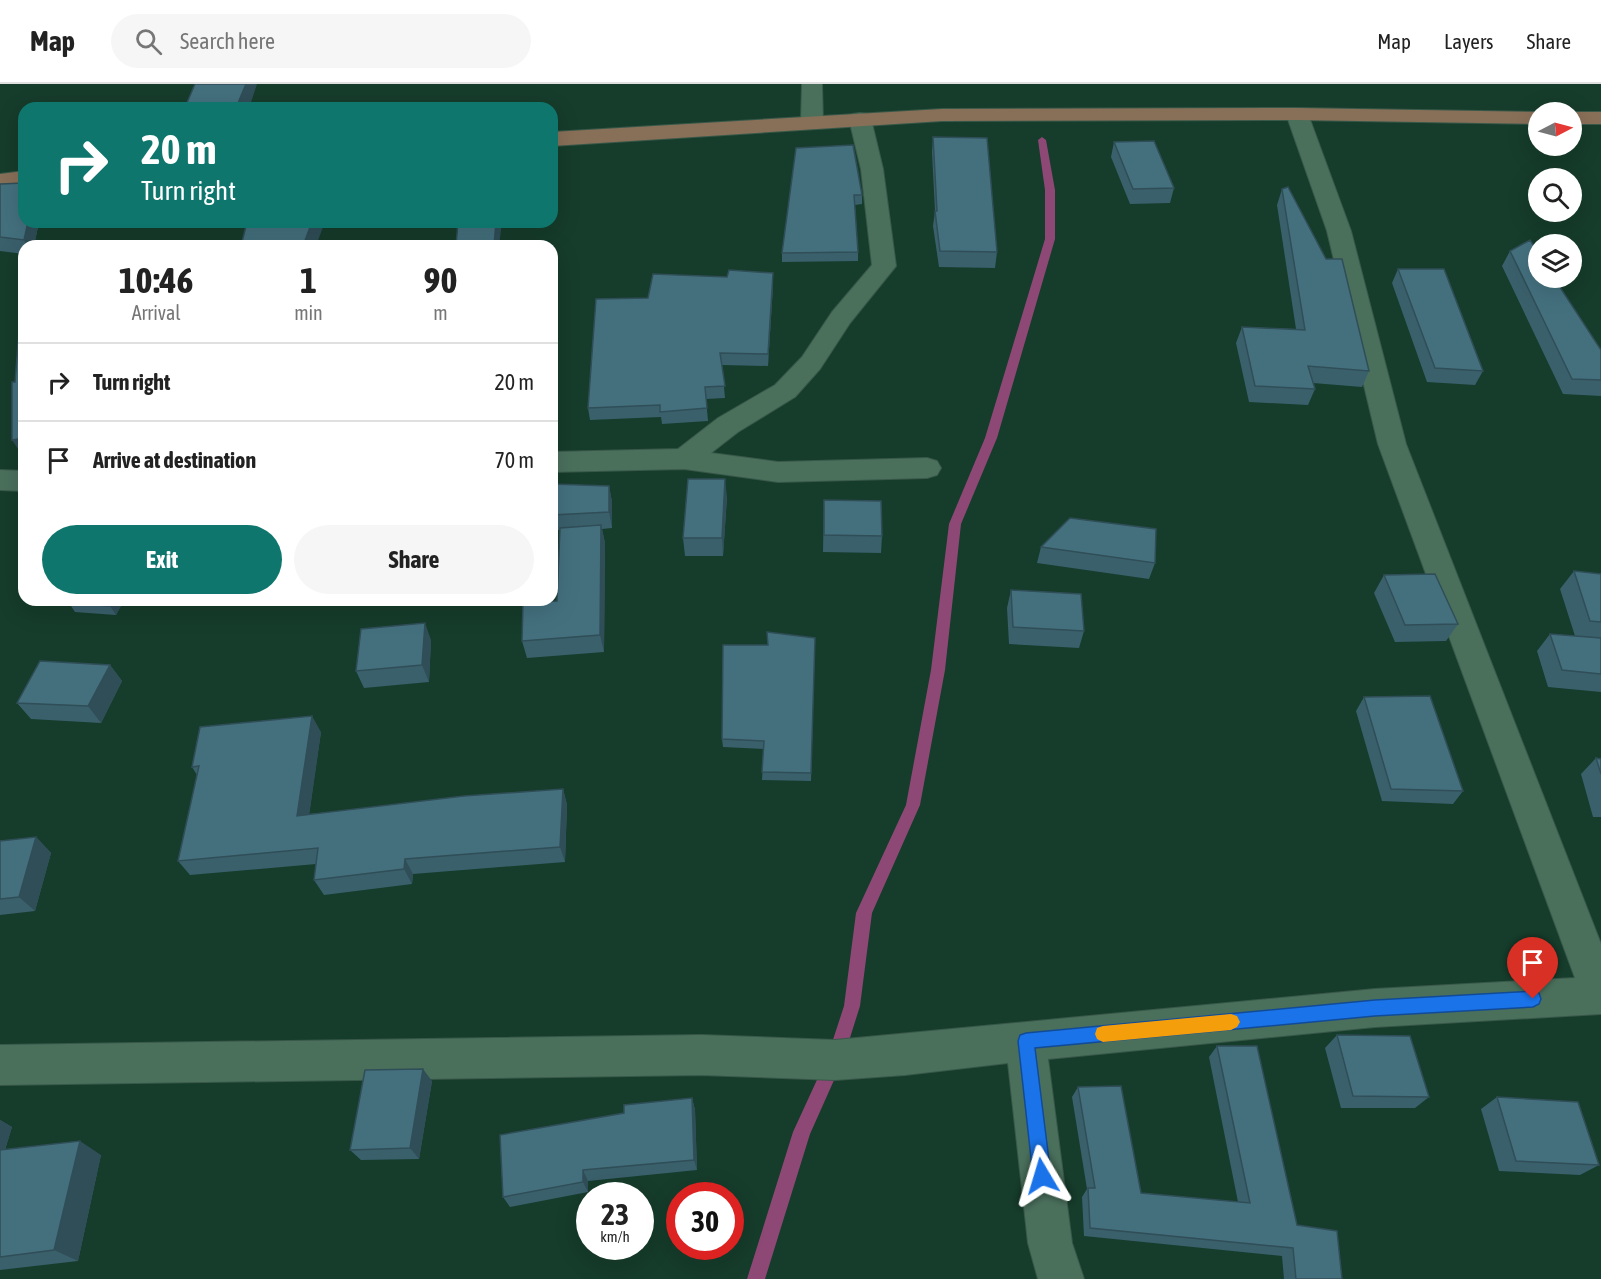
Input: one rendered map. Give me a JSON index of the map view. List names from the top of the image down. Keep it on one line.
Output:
{"north":"right","page":{"header":"Map","search":"Search here","nav":["Map","Layers","Share"],"turn":["20 m","Turn right"],"eta":["10:46","Arrival","1","min","90","m"],"list":[{"name":"Turn right","value":"20 m"},{"name":"Arrive at destination","value":"70 m"}],"buttons":["Exit","Share"],"speed":"23 km/h","limit":"30"}}
